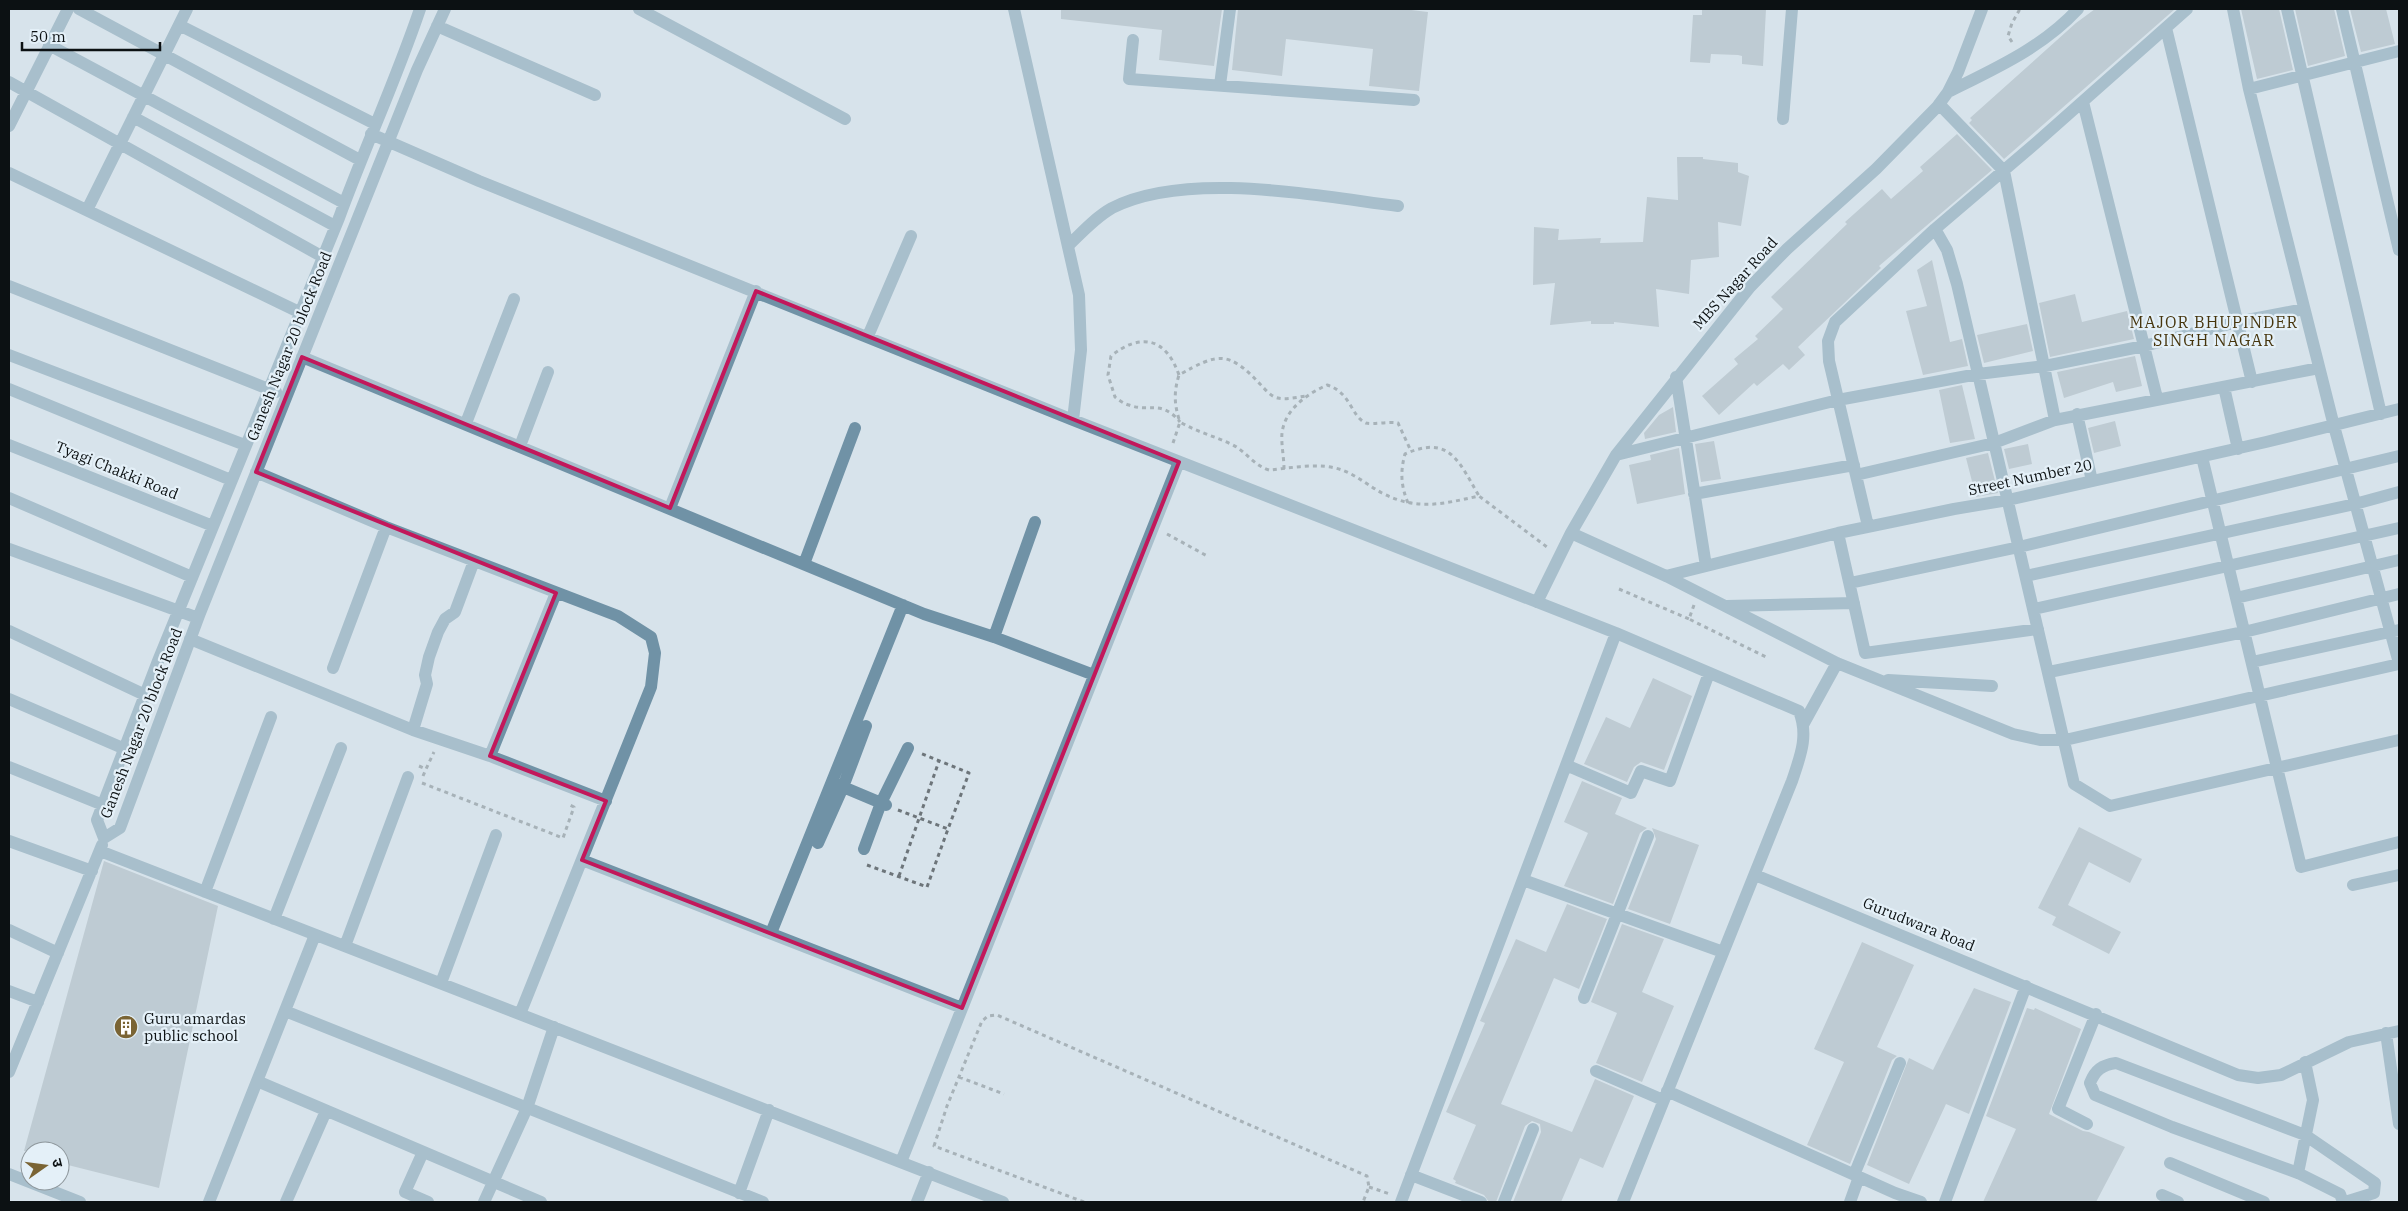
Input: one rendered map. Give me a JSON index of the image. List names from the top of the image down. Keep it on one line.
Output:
{"streets":{"street":["MBS Nagar Road","Ganesh Nagar 20 block Road","Tyagi Chakki Road","Street Number 20","Gurudwara Road"]},"crossings":[["Ganesh Nagar 20 block Road","Tyagi Chakki Road"]],"districts":["MAJOR BHUPINDER SINGH NAGAR"],"places":{"building":["Guru amardas public school"]},"scale_bar":"50 m","north":"right"}
